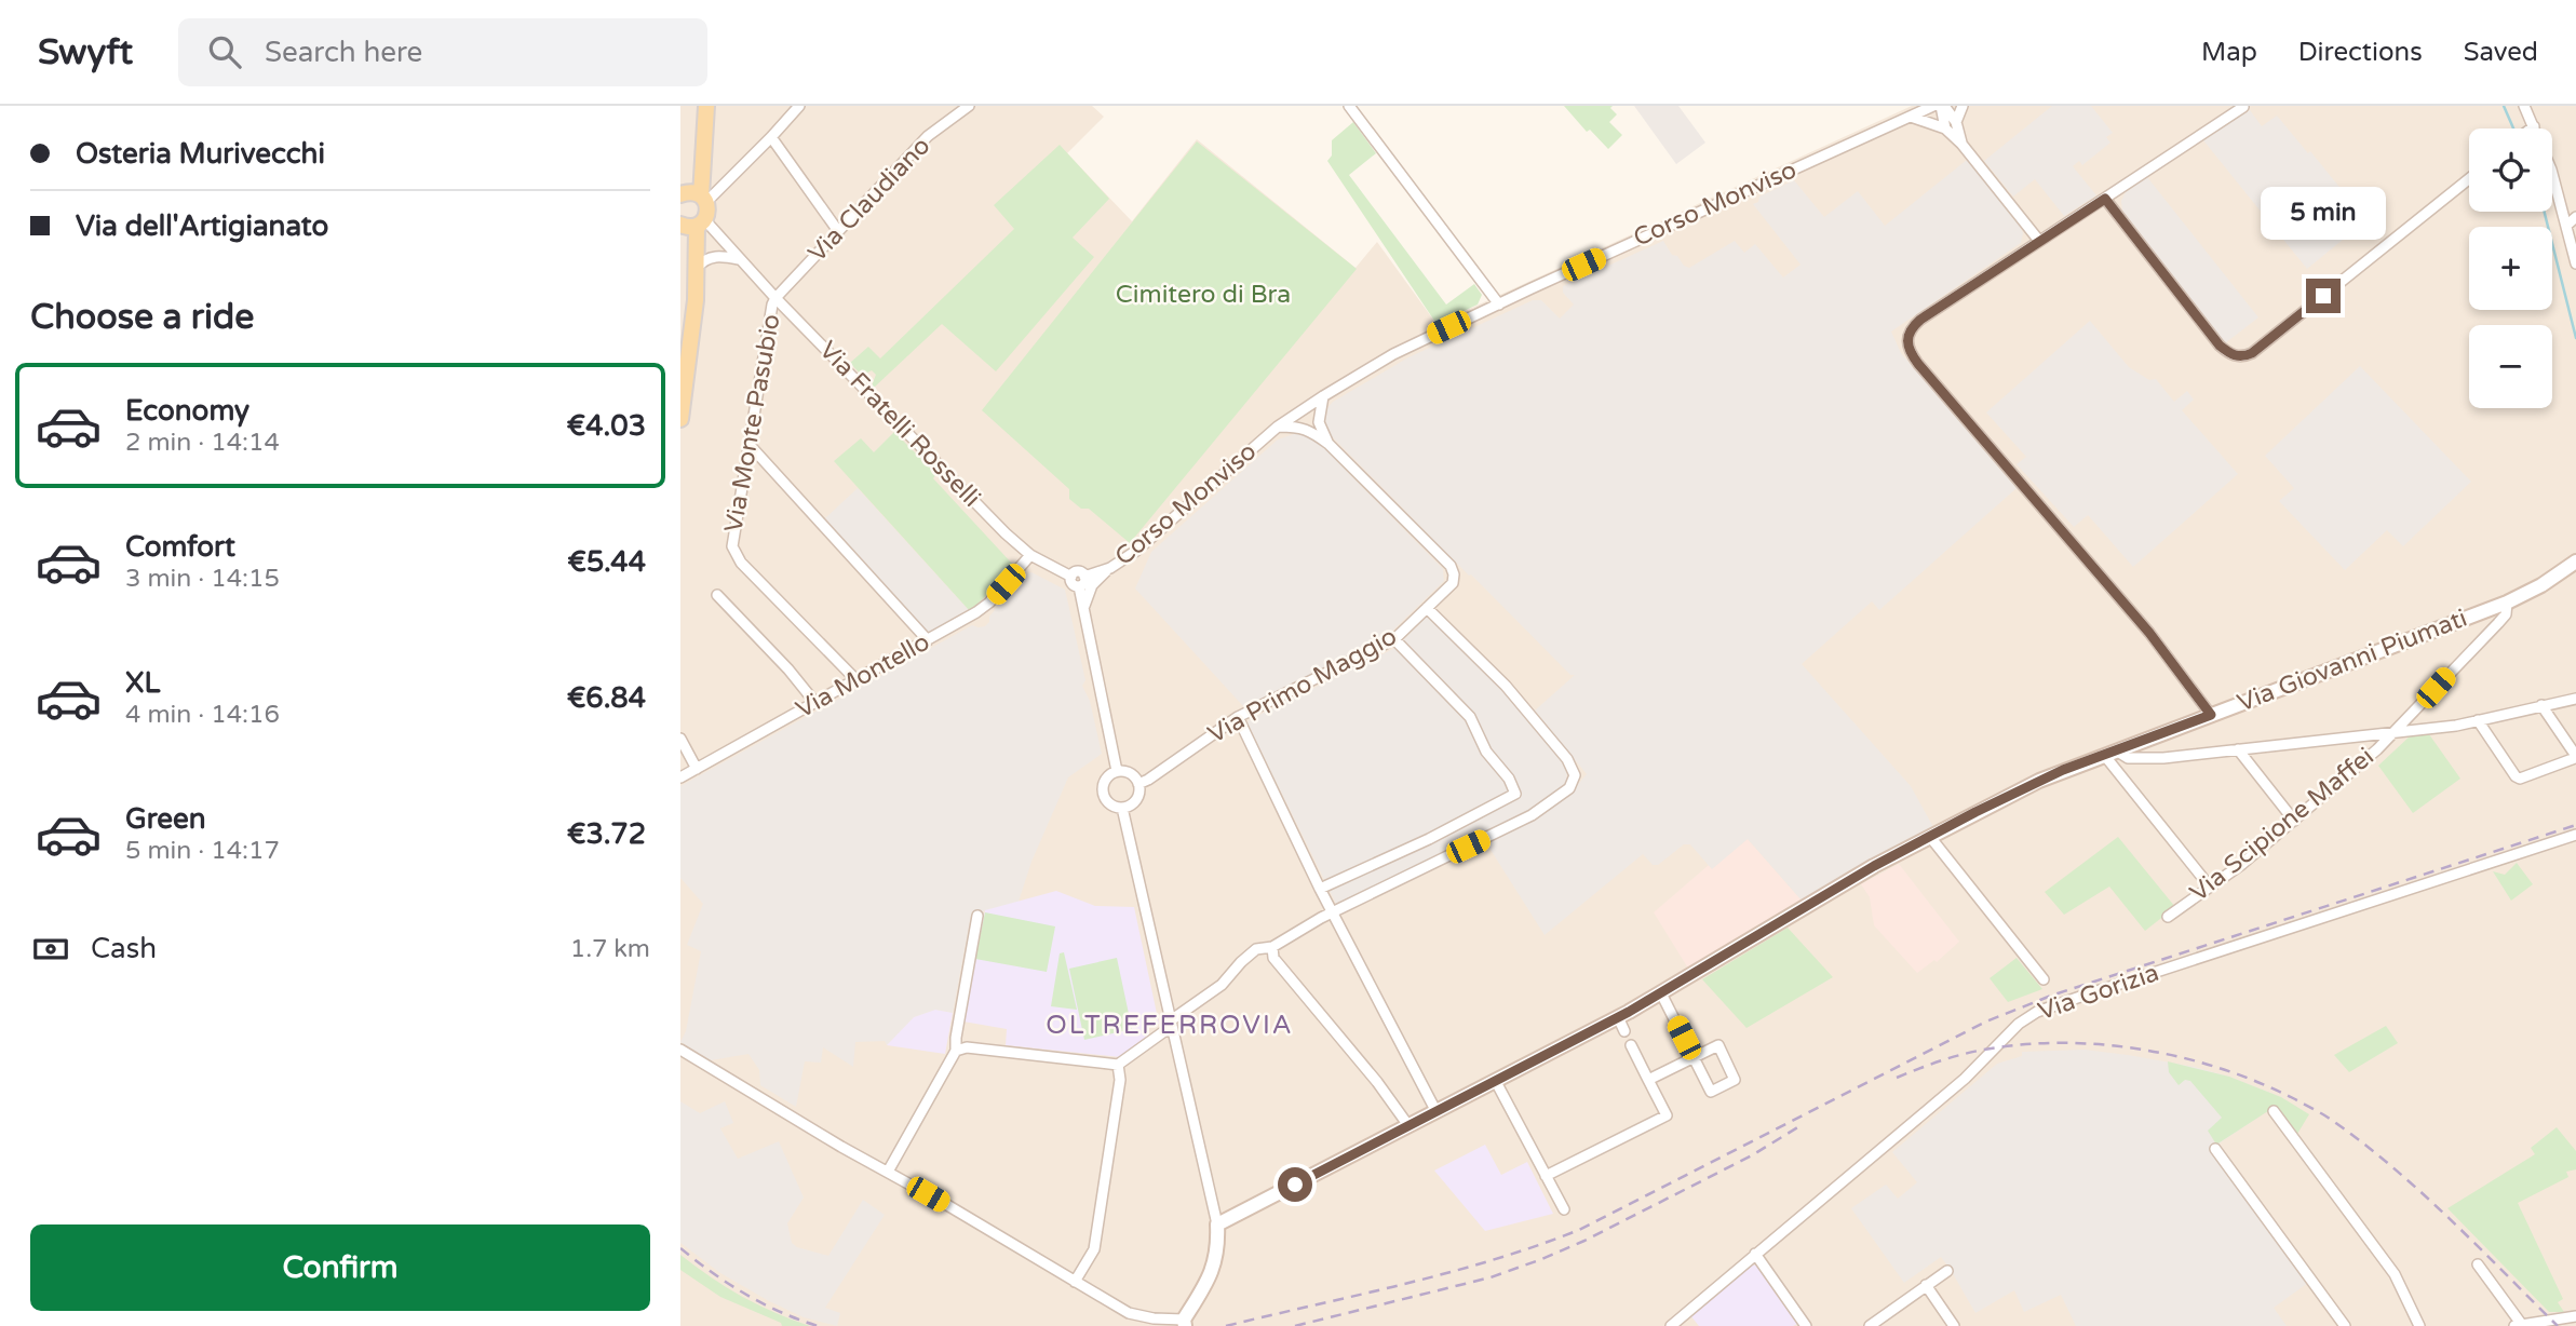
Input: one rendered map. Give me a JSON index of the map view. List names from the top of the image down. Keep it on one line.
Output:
{"streets":{"street":["Via Claudiano","Corso Monviso","Via Monte Pasubio","Via Fratelli Rosselli","Via Giovanni Piumati","Via Montello","Via Primo Maggio","Via Scipione Maffei","Via Gorizia"]},"crossings":[["Via Claudiano","Via Monte Pasubio"],["Via Claudiano","Via Fratelli Rosselli"],["Corso Monviso","Via Fratelli Rosselli"],["Corso Monviso","Via Primo Maggio"],["Via Monte Pasubio","Via Fratelli Rosselli"],["Via Monte Pasubio","Via Montello"],["Via Fratelli Rosselli","Via Montello"],["Via Giovanni Piumati","Via Scipione Maffei"]],"districts":["OLTREFERROVIA"],"parks":["Cimitero di Bra"],"page":{"header":"Swyft","search":"Search here","nav":["Map","Directions","Saved"],"banner":["Osteria Murivecchi","Via dell'Artigianato"],"map_buttons":["+","−"],"bubble":"5 min","heading":"Choose a ride","list":[{"name":"Economy","note":"2 min · 14:14","value":"€4.03"},{"name":"Comfort","note":"3 min · 14:15","value":"€5.44"},{"name":"XL","note":"4 min · 14:16","value":"€6.84"},{"name":"Green","note":"5 min · 14:17","value":"€3.72"}],"pay":["Cash","1.7 km"],"buttons":"Confirm"}}
